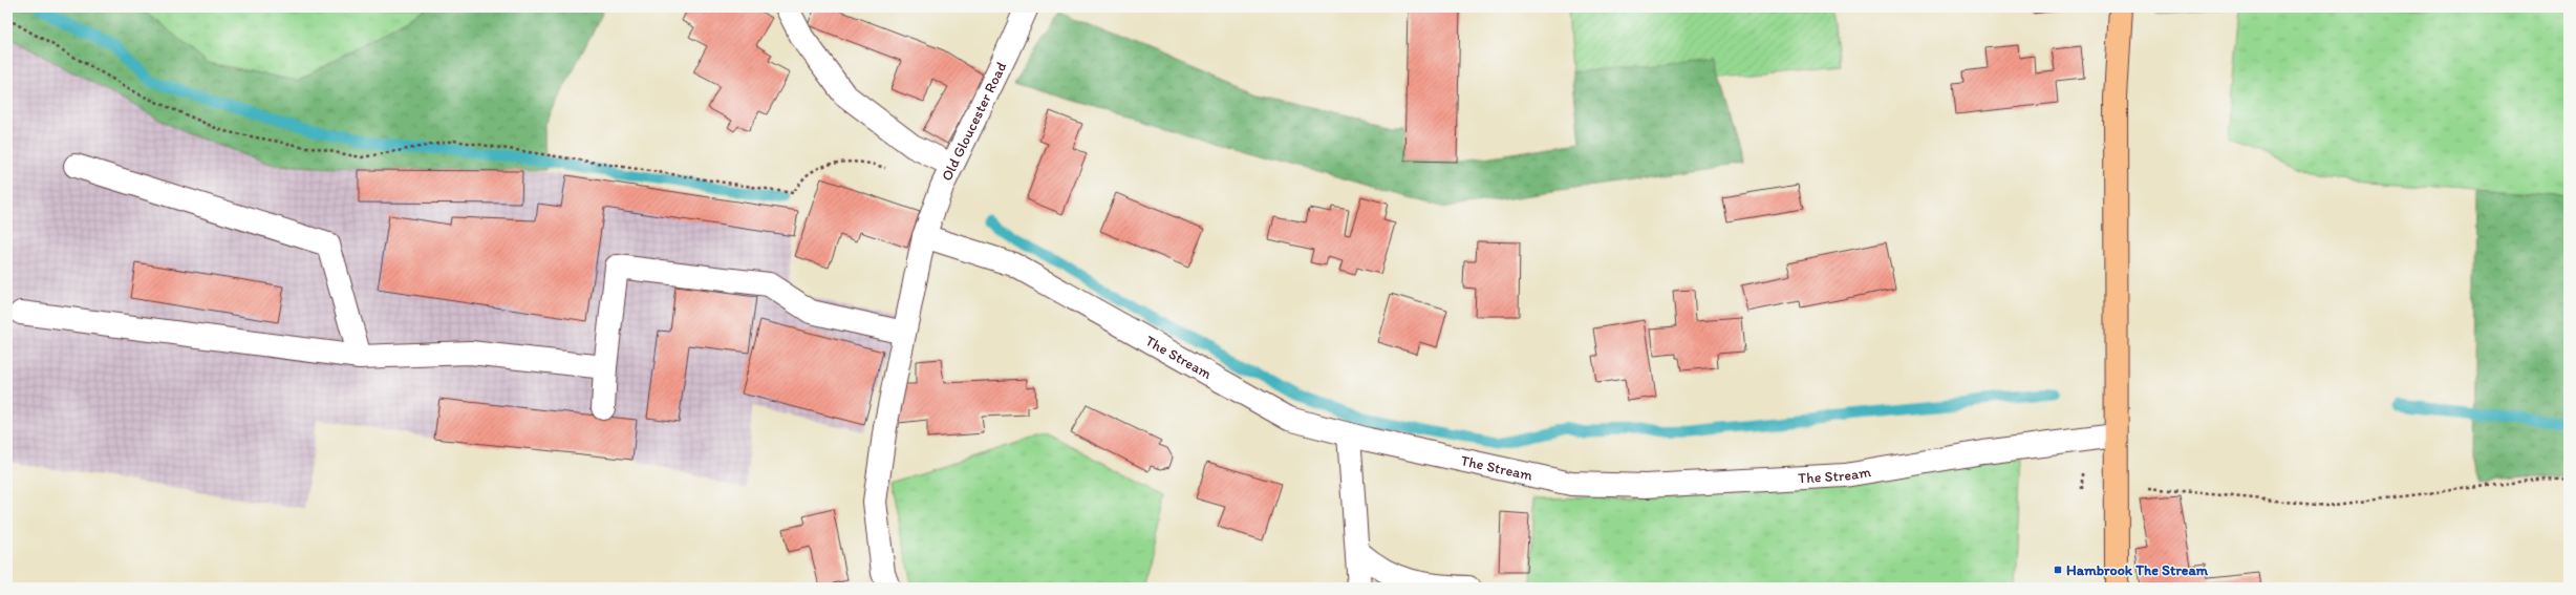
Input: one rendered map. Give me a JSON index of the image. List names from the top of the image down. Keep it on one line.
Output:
{"streets":{"street":["Old Gloucester Road","The Stream"]},"crossings":[["Old Gloucester Road","The Stream"]],"places":{"transit":["Hambrook The Stream"]}}
